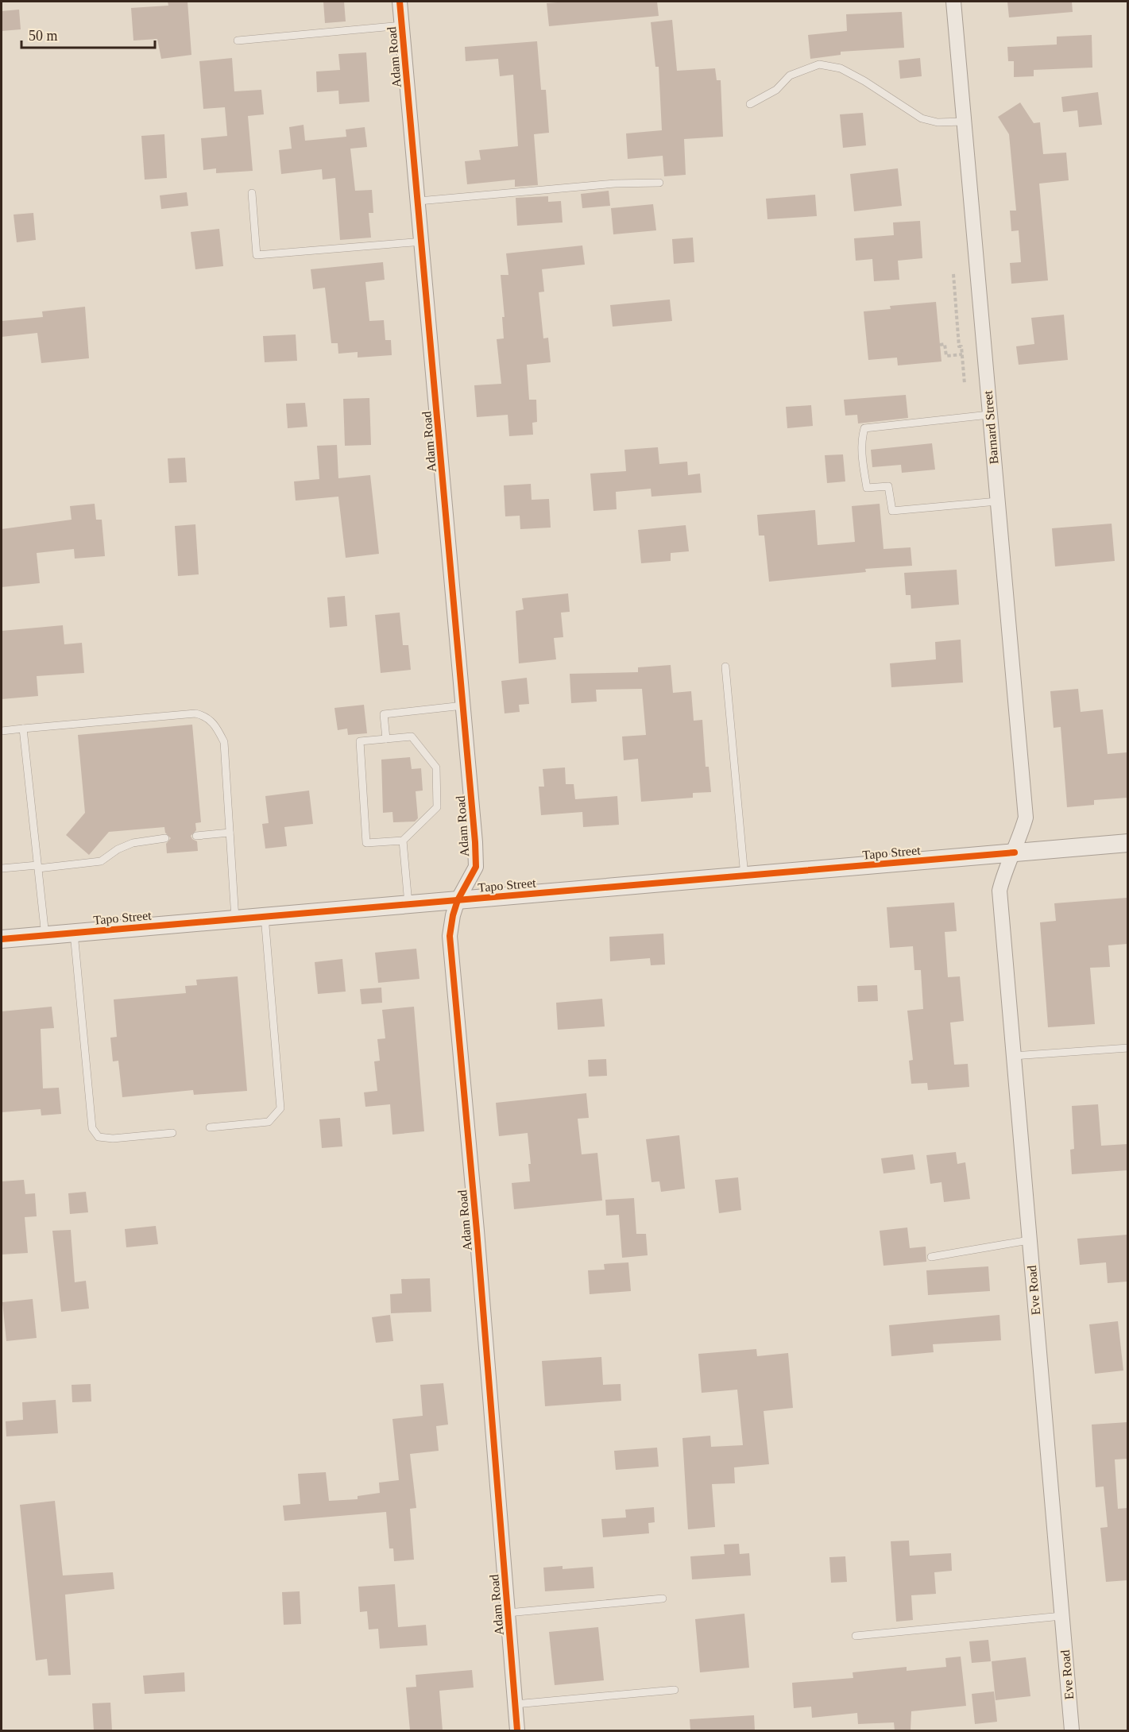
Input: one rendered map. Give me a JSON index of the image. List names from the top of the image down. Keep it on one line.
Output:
{"streets":{"street":["Adam Road","Barnard Street","Tapo Street","Eve Road"]},"crossings":[["Adam Road","Tapo Street"],["Barnard Street","Tapo Street"],["Barnard Street","Eve Road"],["Tapo Street","Eve Road"]],"scale_bar":"50 m"}
